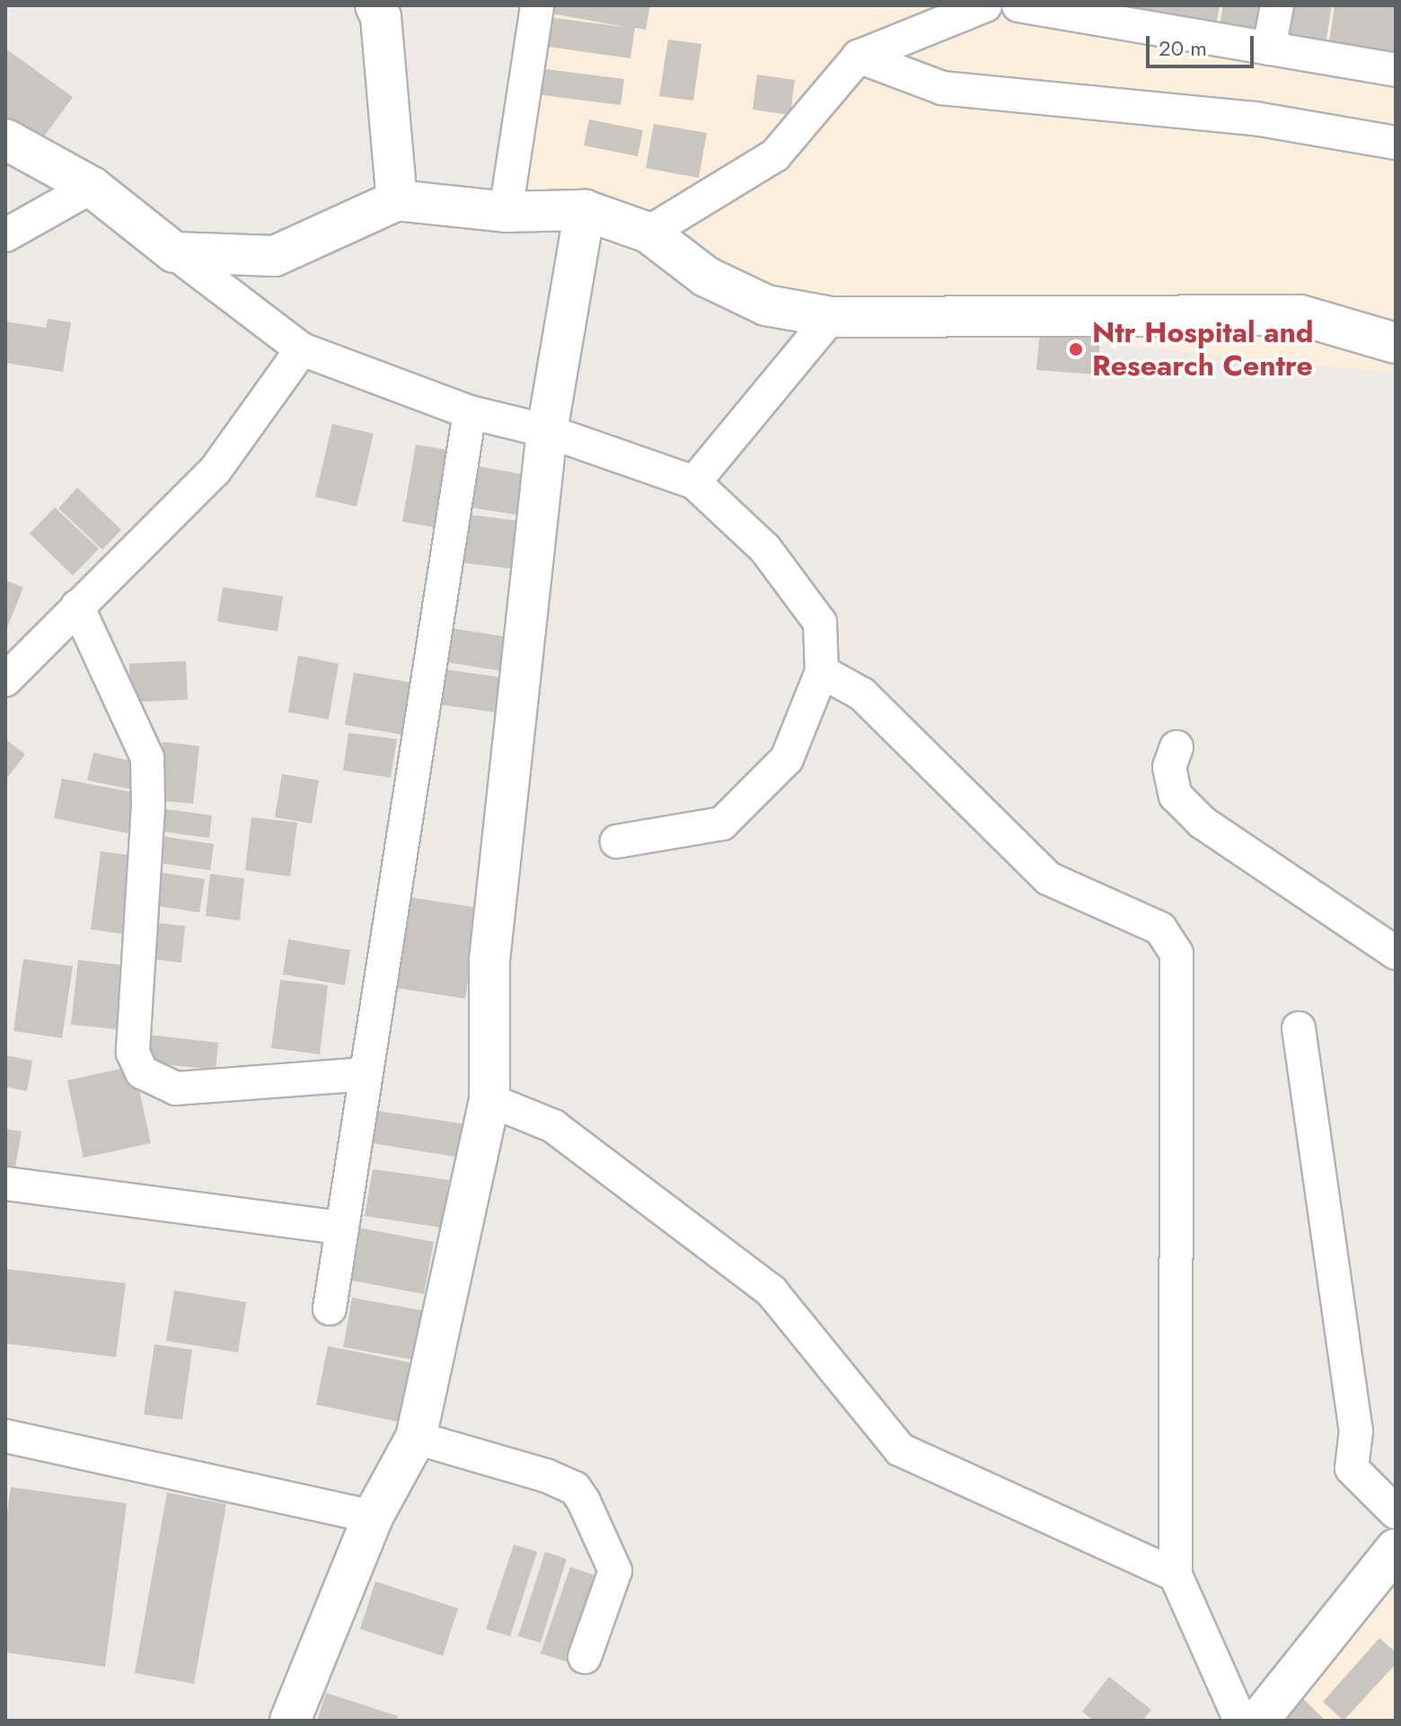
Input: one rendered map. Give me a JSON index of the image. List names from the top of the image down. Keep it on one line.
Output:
{"places":["Ntr Hospital and Research Centre"],"scale_bar":"20 m"}
